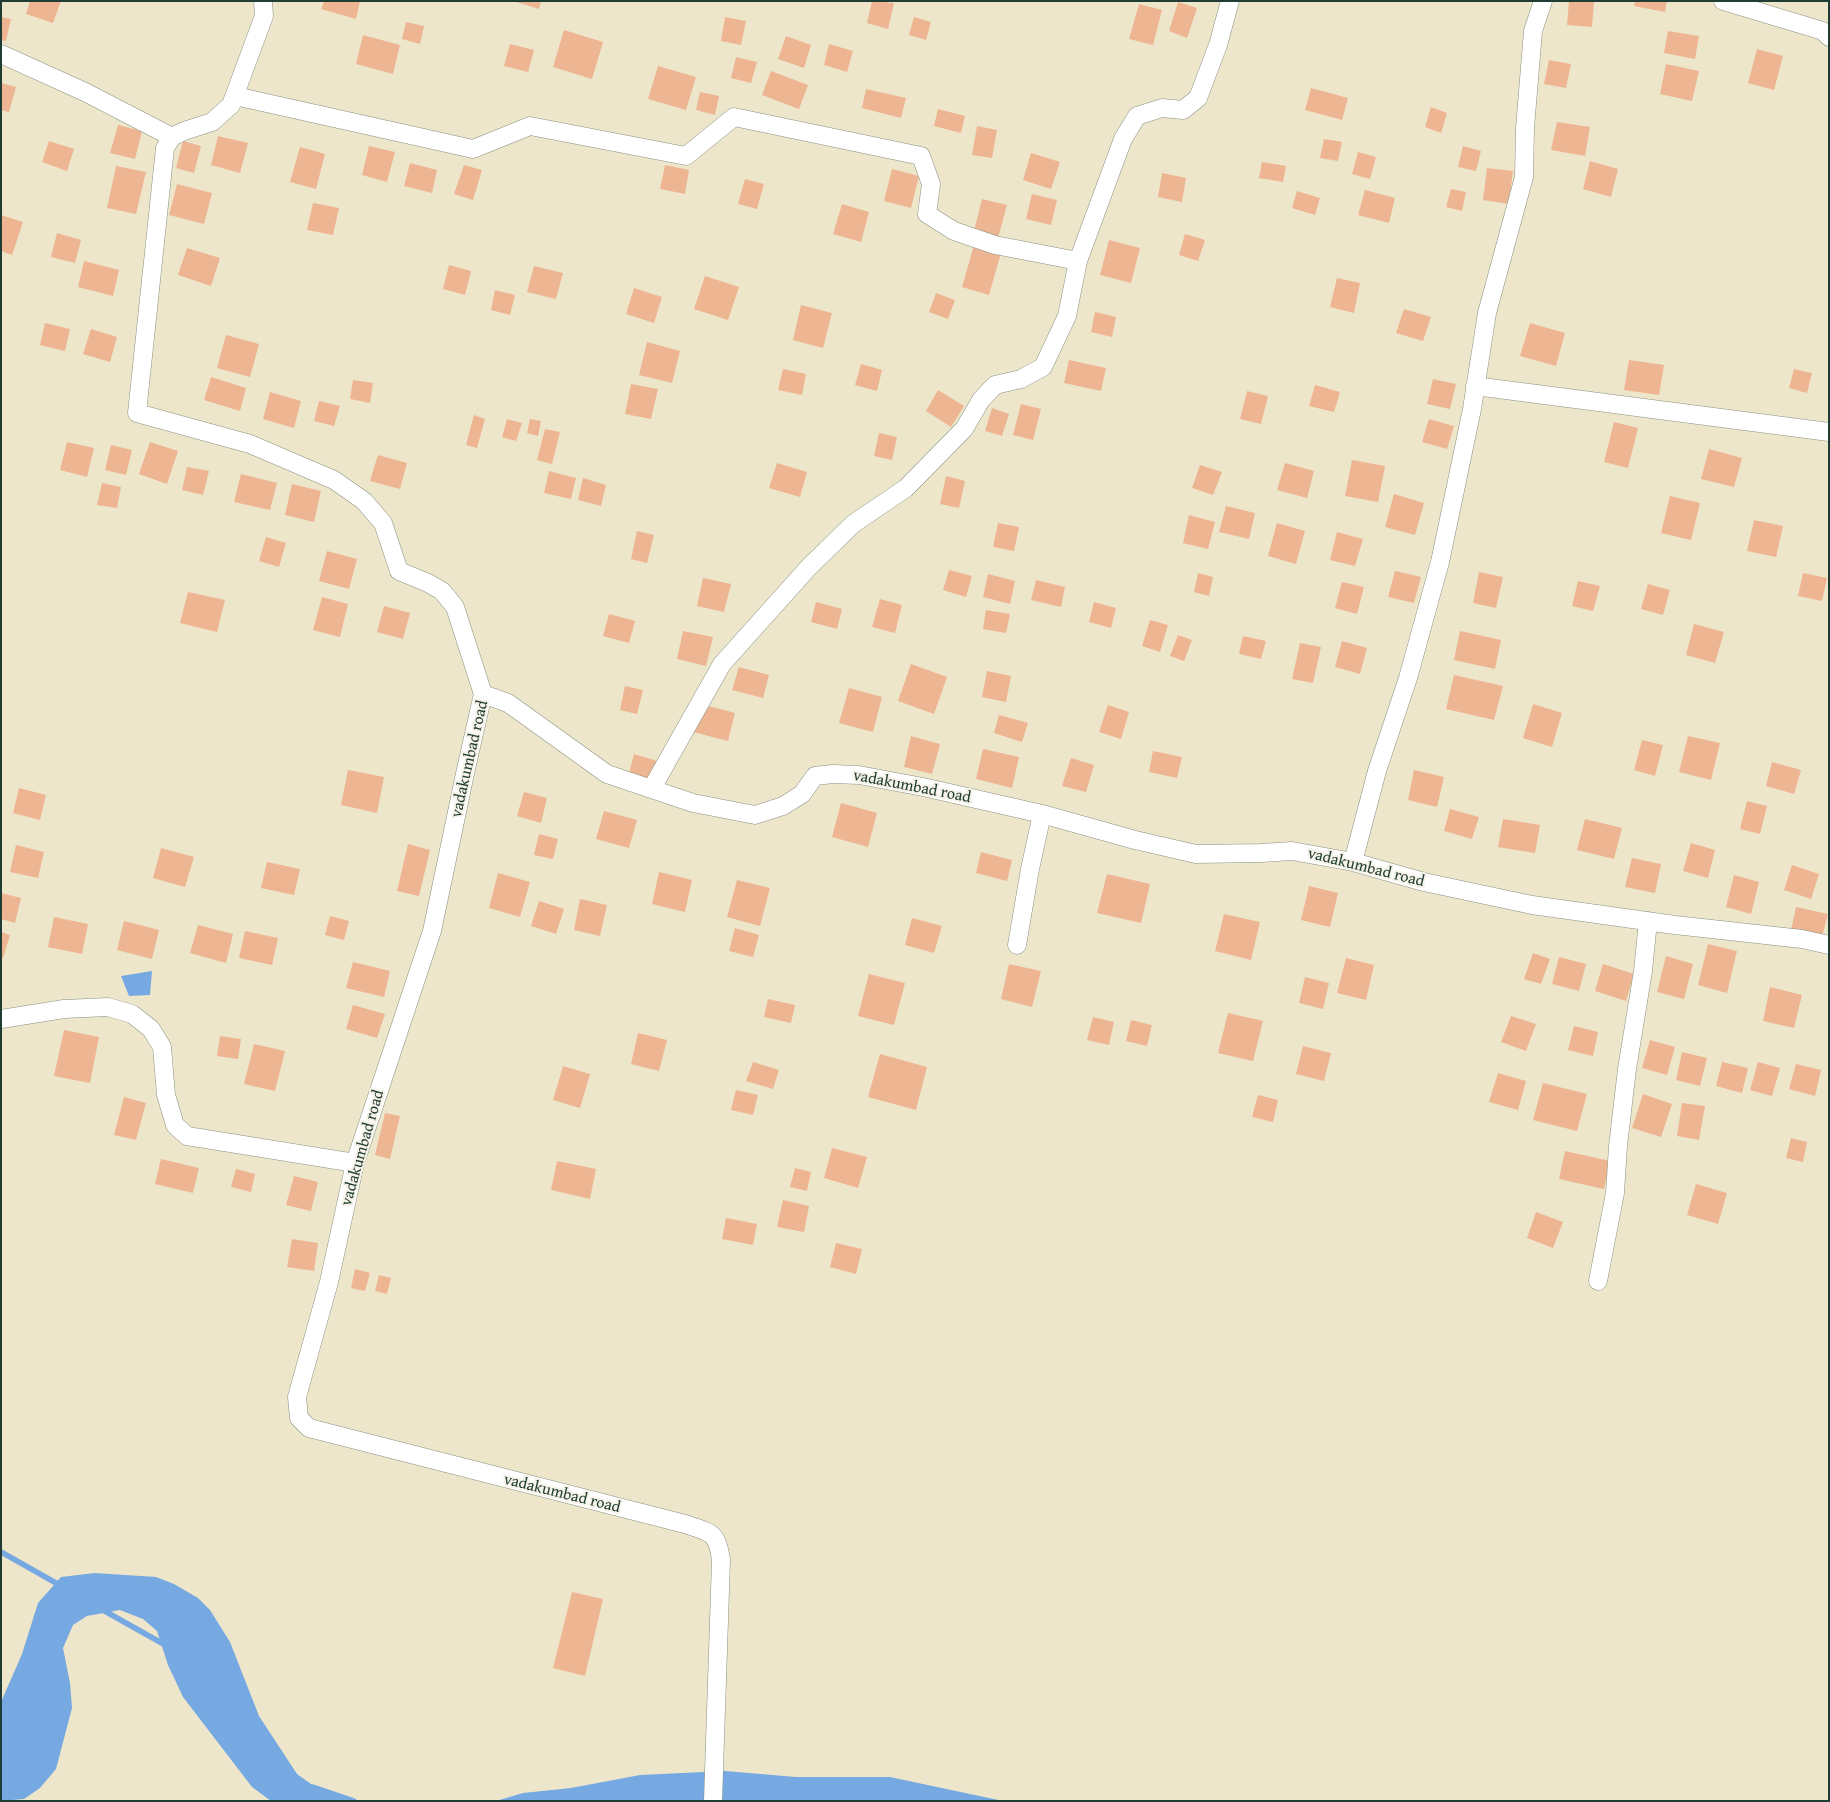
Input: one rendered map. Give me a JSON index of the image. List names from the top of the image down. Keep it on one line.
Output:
{"streets":{"street":["vadakumbad road"]}}
